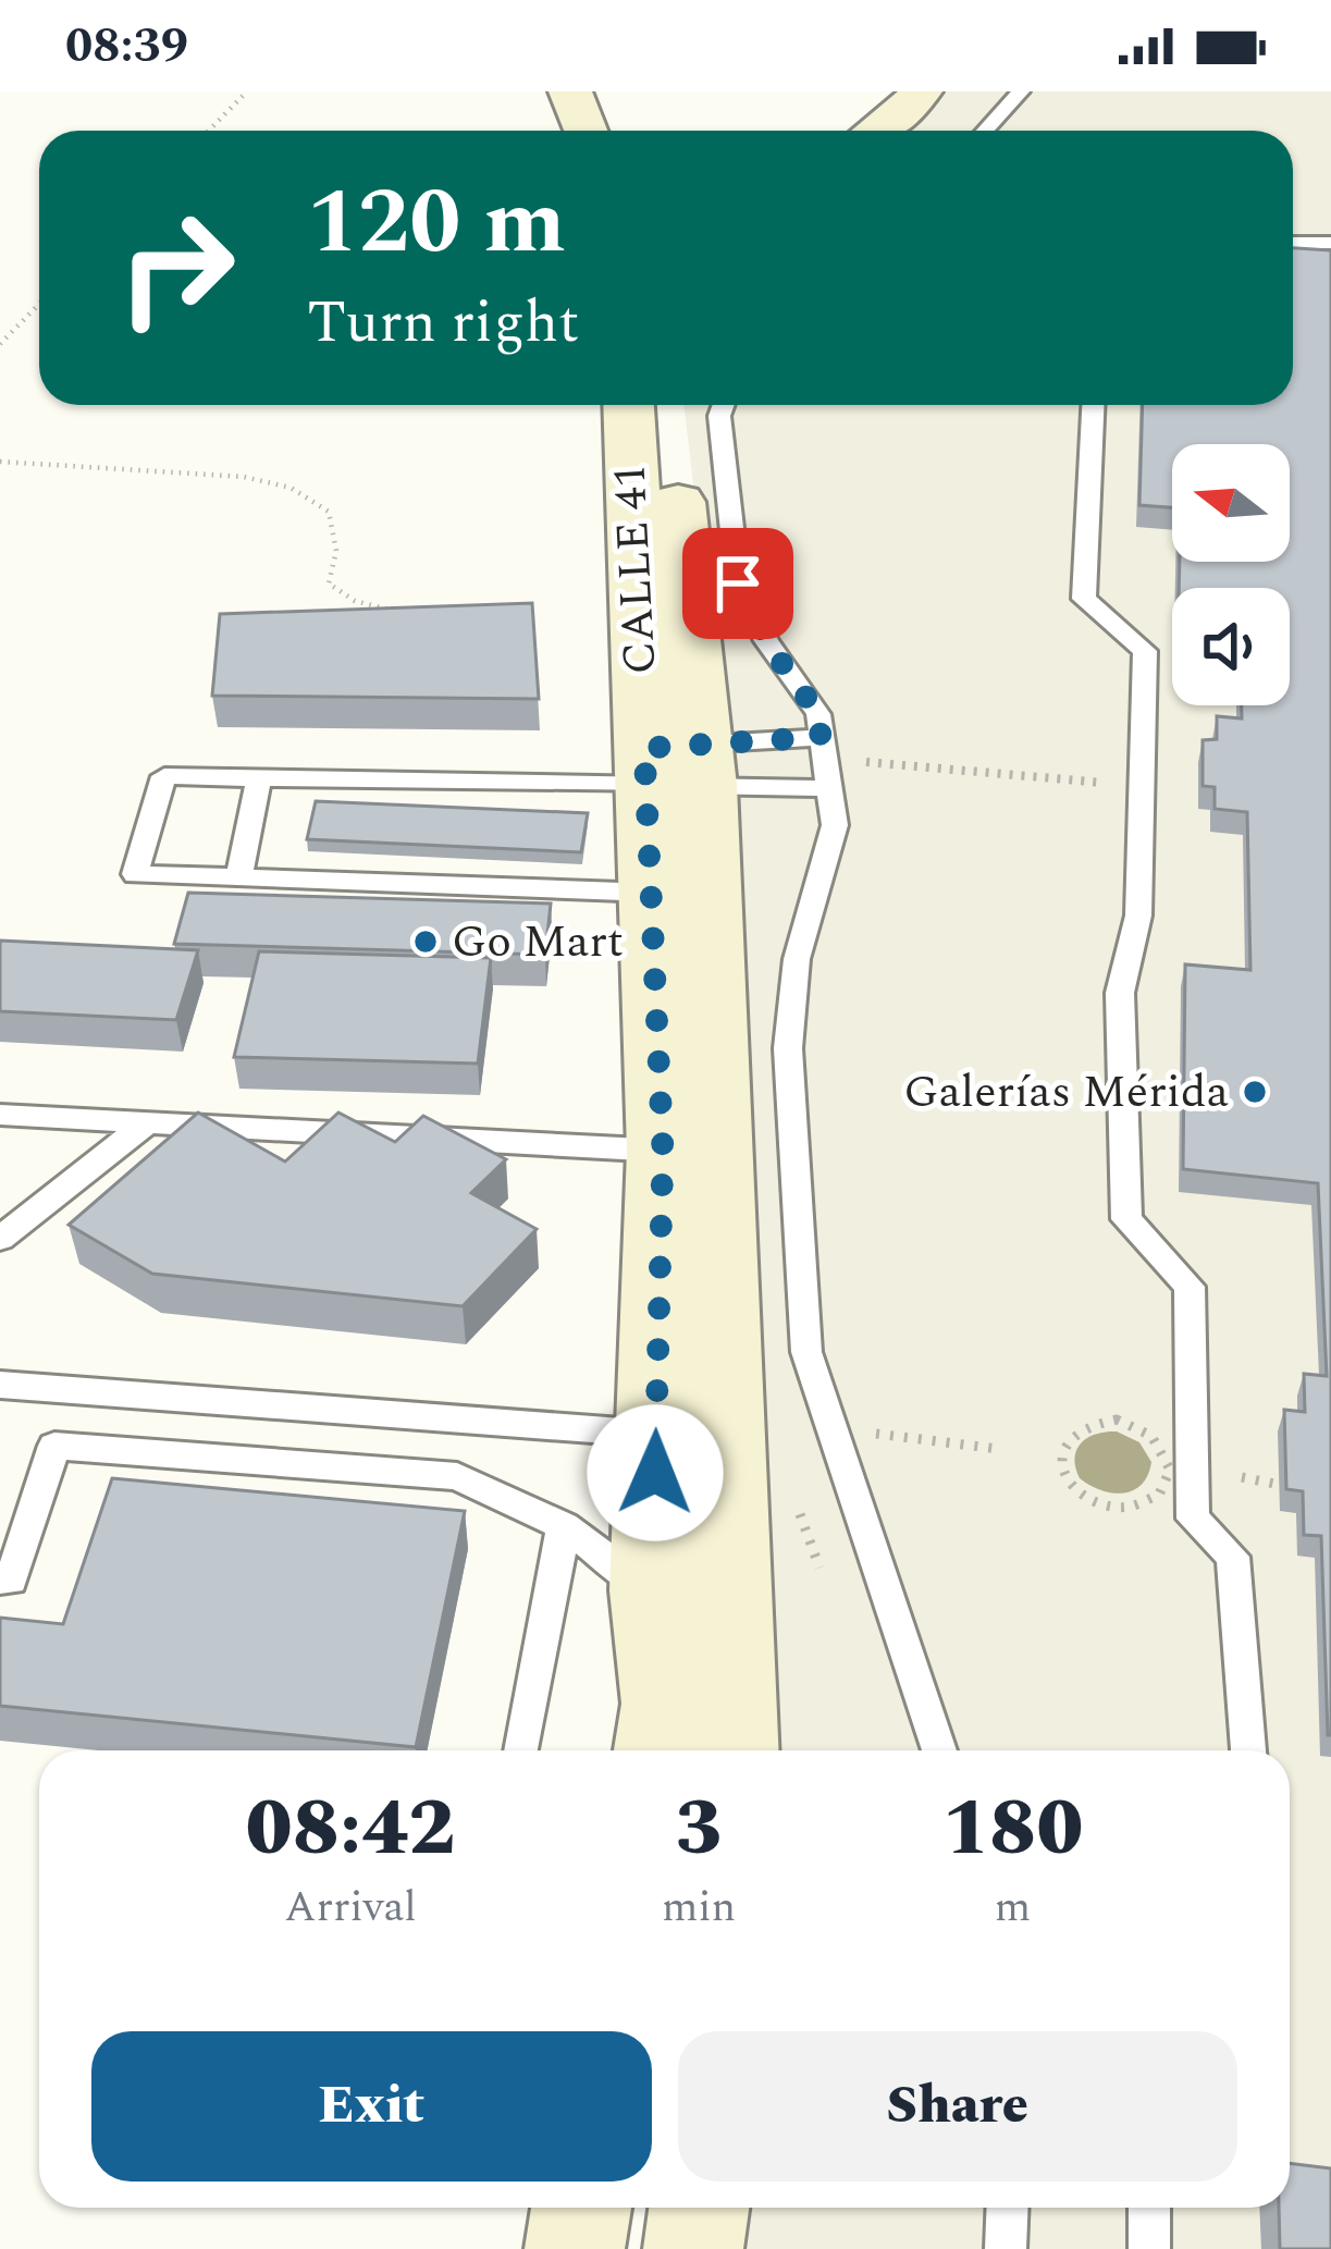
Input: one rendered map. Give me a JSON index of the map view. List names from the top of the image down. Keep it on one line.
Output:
{"streets":{"main road":["CALLE 41"]},"places":["Go Mart","Galerías Mérida"],"north":"left","page":{"status":"08:39","turn":["120 m","Turn right"],"eta":["08:42","Arrival","3","min","180","m"],"buttons":["Exit","Share"]}}
